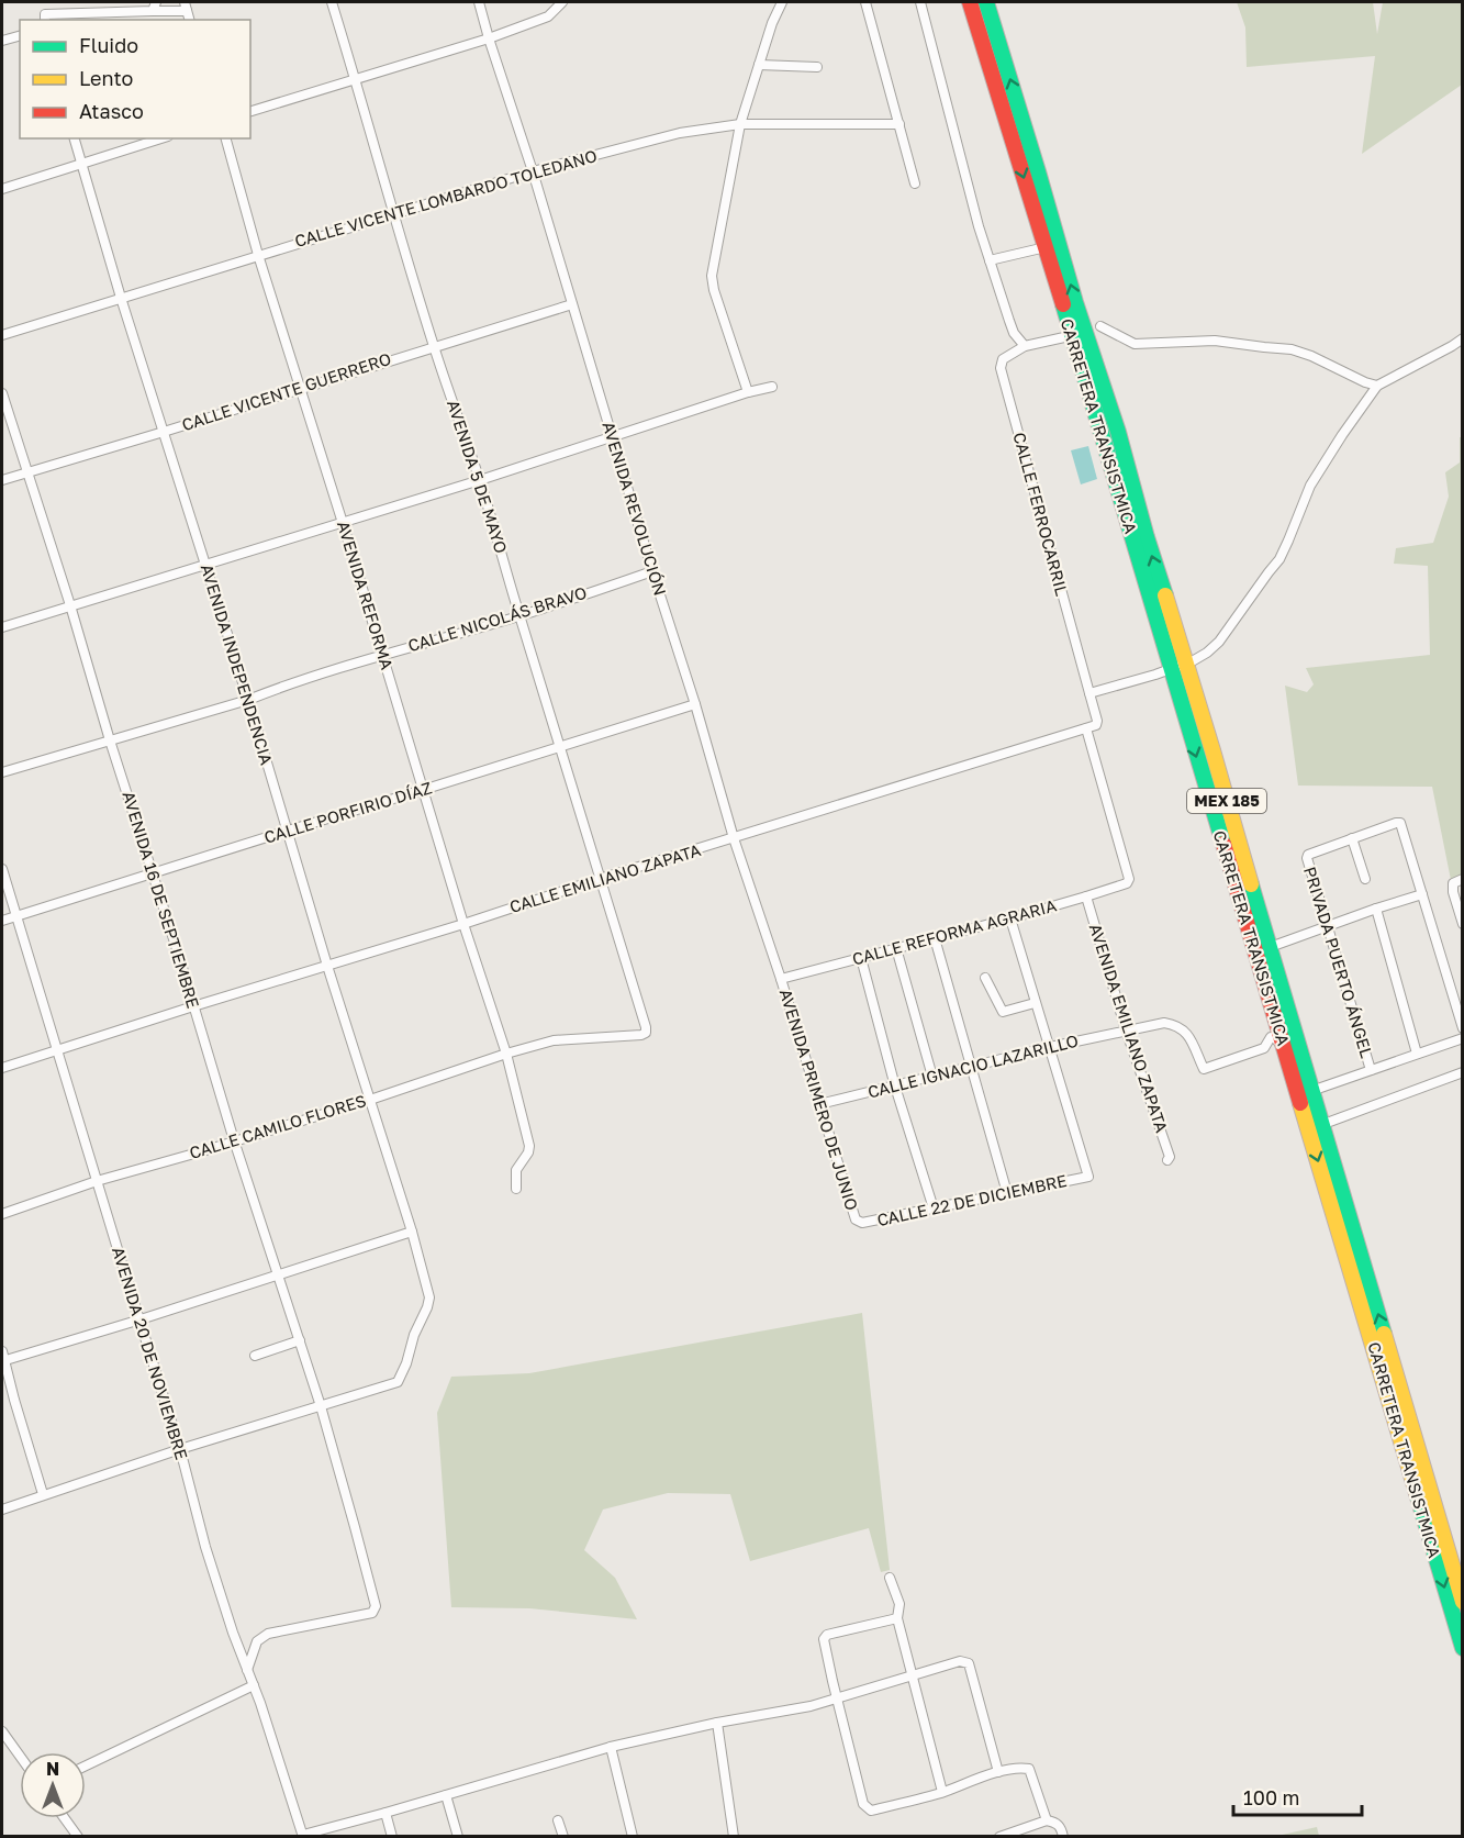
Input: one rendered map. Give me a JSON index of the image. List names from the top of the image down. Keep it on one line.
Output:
{"streets":{"main road":["CARRETERA TRANSISTMICA","MEX 185"],"street":["CALLE VICENTE LOMBARDO TOLEDANO","CALLE VICENTE GUERRERO","AVENIDA 5 DE MAYO","AVENIDA REVOLUCIÓN","CALLE FERROCARRIL","AVENIDA REFORMA","CALLE NICOLÁS BRAVO","AVENIDA INDEPENDENCIA","CALLE PORFIRIO DÍAZ","CALLE EMILIANO ZAPATA","AVENIDA 16 DE SEPTIEMBRE","CALLE REFORMA AGRARIA","PRIVADA PUERTO ÁNGEL","AVENIDA EMILIANO ZAPATA","CALLE IGNACIO LAZARILLO","AVENIDA PRIMERO DE JUNIO","CALLE CAMILO FLORES","CALLE 22 DE DICIEMBRE","AVENIDA 20 DE NOVIEMBRE"]},"crossings":[["CALLE VICENTE LOMBARDO TOLEDANO","AVENIDA 5 DE MAYO"],["CALLE VICENTE LOMBARDO TOLEDANO","AVENIDA REVOLUCIÓN"],["CALLE VICENTE LOMBARDO TOLEDANO","AVENIDA REFORMA"],["CALLE VICENTE LOMBARDO TOLEDANO","AVENIDA INDEPENDENCIA"],["CALLE VICENTE GUERRERO","AVENIDA 5 DE MAYO"],["CALLE VICENTE GUERRERO","AVENIDA REVOLUCIÓN"],["CALLE VICENTE GUERRERO","AVENIDA REFORMA"],["CALLE VICENTE GUERRERO","AVENIDA INDEPENDENCIA"],["CALLE VICENTE GUERRERO","AVENIDA 16 DE SEPTIEMBRE"],["CARRETERA TRANSISTMICA","CALLE IGNACIO LAZARILLO"],["AVENIDA 5 DE MAYO","CALLE NICOLÁS BRAVO"],["AVENIDA 5 DE MAYO","CALLE PORFIRIO DÍAZ"],["AVENIDA 5 DE MAYO","CALLE EMILIANO ZAPATA"],["AVENIDA 5 DE MAYO","CALLE CAMILO FLORES"],["AVENIDA REVOLUCIÓN","CALLE NICOLÁS BRAVO"],["AVENIDA REVOLUCIÓN","CALLE PORFIRIO DÍAZ"],["AVENIDA REVOLUCIÓN","CALLE EMILIANO ZAPATA"],["AVENIDA REVOLUCIÓN","CALLE REFORMA AGRARIA"],["AVENIDA REVOLUCIÓN","AVENIDA PRIMERO DE JUNIO"],["AVENIDA REFORMA","CALLE NICOLÁS BRAVO"],["AVENIDA REFORMA","CALLE PORFIRIO DÍAZ"],["AVENIDA REFORMA","CALLE EMILIANO ZAPATA"],["AVENIDA REFORMA","CALLE CAMILO FLORES"],["CALLE NICOLÁS BRAVO","AVENIDA INDEPENDENCIA"],["CALLE NICOLÁS BRAVO","AVENIDA 16 DE SEPTIEMBRE"],["AVENIDA INDEPENDENCIA","CALLE PORFIRIO DÍAZ"],["AVENIDA INDEPENDENCIA","CALLE EMILIANO ZAPATA"],["AVENIDA INDEPENDENCIA","AVENIDA 16 DE SEPTIEMBRE"],["AVENIDA INDEPENDENCIA","CALLE CAMILO FLORES"],["CALLE PORFIRIO DÍAZ","AVENIDA 16 DE SEPTIEMBRE"],["CALLE PORFIRIO DÍAZ","AVENIDA 20 DE NOVIEMBRE"],["CALLE EMILIANO ZAPATA","AVENIDA 16 DE SEPTIEMBRE"],["CALLE EMILIANO ZAPATA","CALLE REFORMA AGRARIA"],["CALLE EMILIANO ZAPATA","AVENIDA 20 DE NOVIEMBRE"],["AVENIDA 16 DE SEPTIEMBRE","CALLE CAMILO FLORES"],["AVENIDA 16 DE SEPTIEMBRE","AVENIDA 20 DE NOVIEMBRE"],["CALLE REFORMA AGRARIA","AVENIDA EMILIANO ZAPATA"],["CALLE REFORMA AGRARIA","AVENIDA PRIMERO DE JUNIO"],["AVENIDA EMILIANO ZAPATA","CALLE IGNACIO LAZARILLO"],["CALLE IGNACIO LAZARILLO","AVENIDA PRIMERO DE JUNIO"],["CALLE IGNACIO LAZARILLO","CALLE 22 DE DICIEMBRE"],["AVENIDA PRIMERO DE JUNIO","CALLE 22 DE DICIEMBRE"],["CALLE CAMILO FLORES","AVENIDA 20 DE NOVIEMBRE"]],"legend":["Fluido","Lento","Atasco"],"scale_bar":"100 m","north":"top"}
